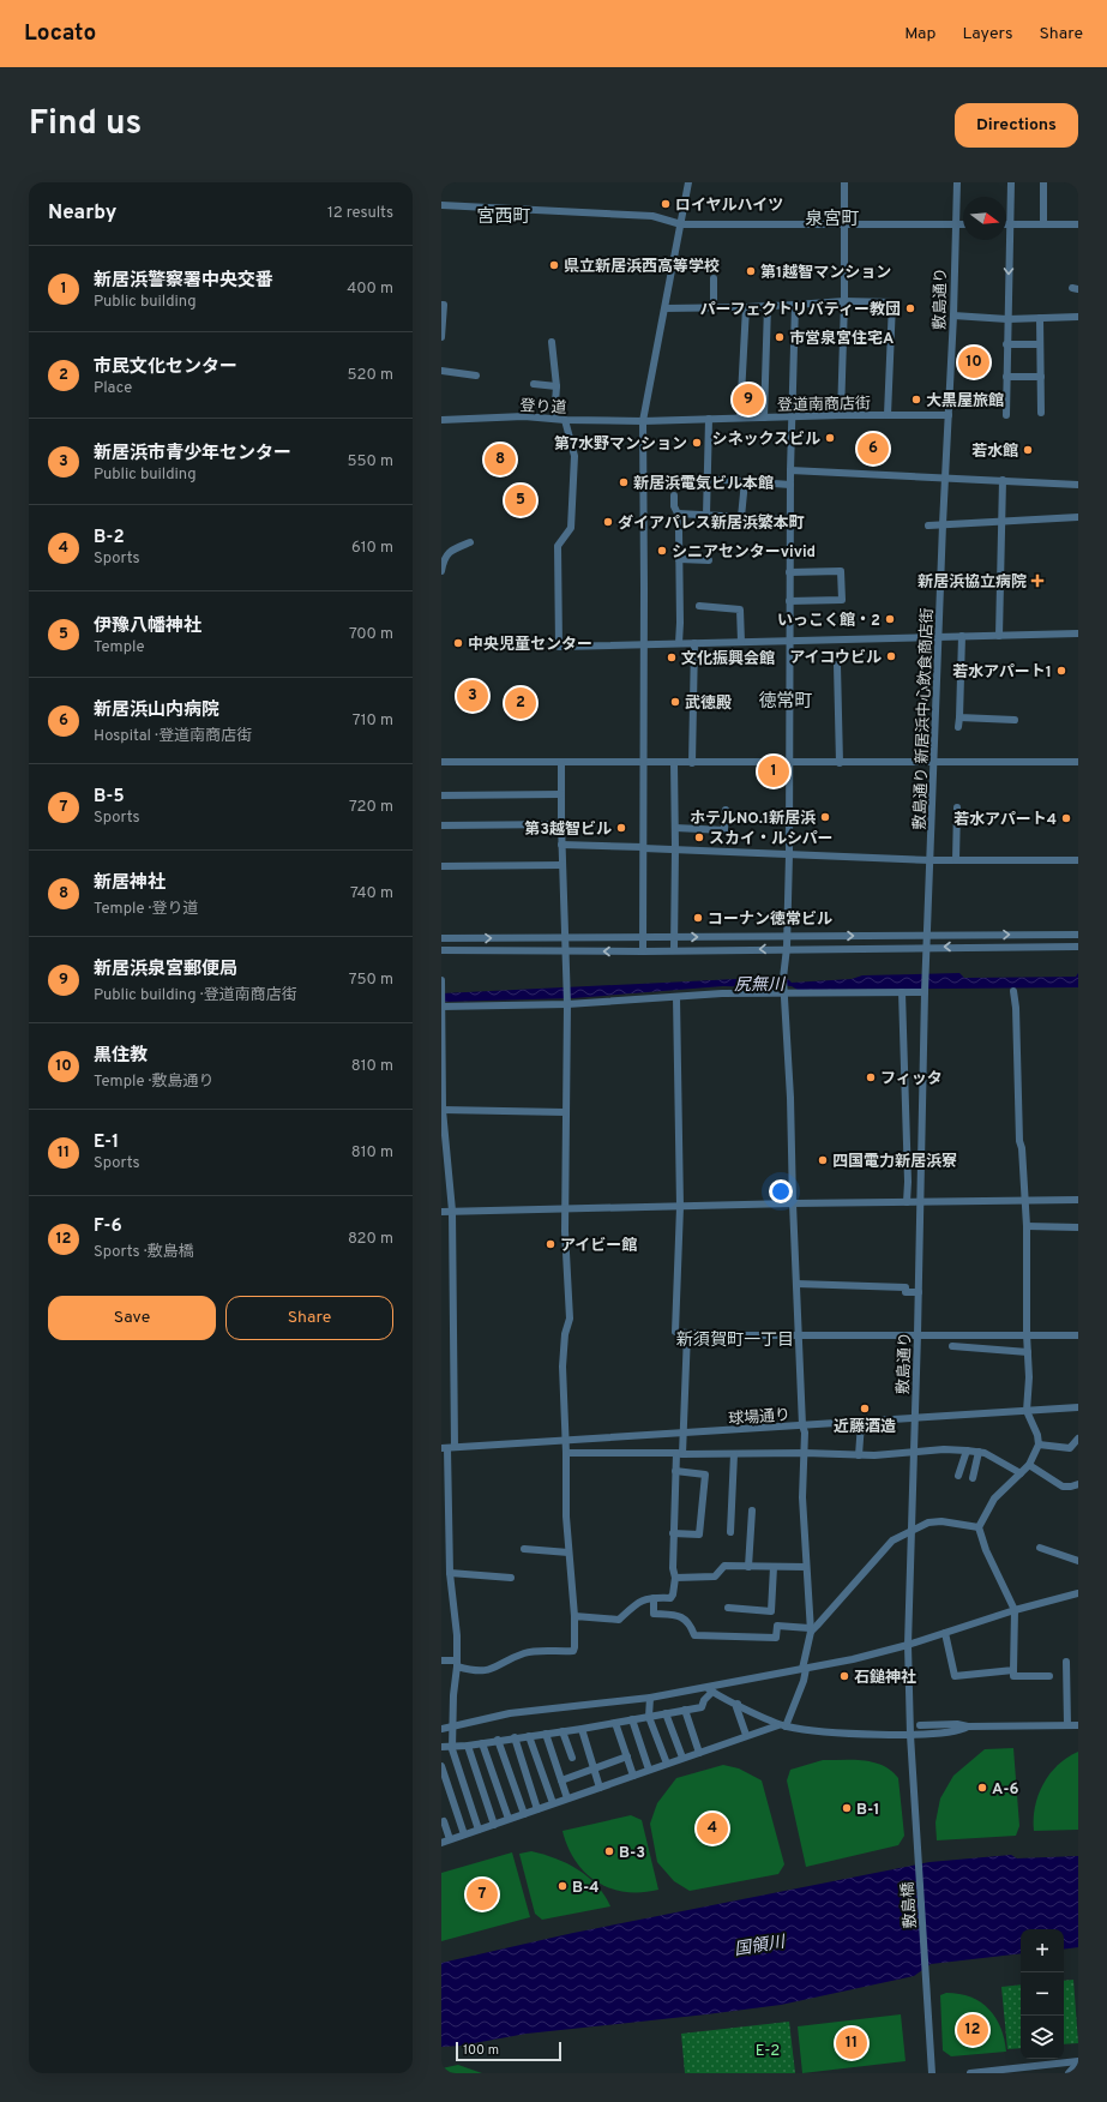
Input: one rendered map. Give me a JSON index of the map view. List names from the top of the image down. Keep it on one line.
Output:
{"streets":{"street":["敷島通り","登道南商店街","登り道","敷島通り 新居浜中心飲食商店街","球場通り","敷島橋"]},"crossings":[["敷島通り","登道南商店街"],["敷島通り","敷島通り 新居浜中心飲食商店街"],["敷島通り","球場通り"],["敷島通り","敷島橋"],["登道南商店街","登り道"],["登道南商店街","敷島通り 新居浜中心飲食商店街"]],"districts":["宮西町","泉宮町","徳常町","新須賀町一丁目"],"water":["尻無川","国領川"],"parks":["E-2"],"places":{"other":["ロイヤルハイツ","県立新居浜西高等学校","第1越智マンション","パーフェクトリバティー教団","市営泉宮住宅A","大黒屋旅館","シネックスビル","第7水野マンション","若水館","新居浜電気ビル本館","ダイアパレス新居浜繁本町","シニアセンターvivid","いっこく館・2","中央児童センター","アイコウビル","文化振興会館","若水アパート1","武徳殿","ホテルNO.1新居浜","若水アパート4","第3越智ビル","スカイ・ルシパー","コーナン徳常ビル","フィッタ","四国電力新居浜寮","アイビー館","近藤酒造","石鎚神社","A-6","B-1","B-3","B-4"],"health":["新居浜協立病院"]},"scale_bar":"100 m","north":"right","page":{"header":"Locato","nav":["Map","Layers","Share"],"title":"Find us","buttons":["Directions",["Save","Share"]],"heading":["Nearby","12 results"],"list":[{"mark":"1","name":"新居浜警察署中央交番","note":"Public building","value":"400 m"},{"mark":"2","name":"市民文化センター","note":"Place","value":"520 m"},{"mark":"3","name":"新居浜市青少年センター","note":"Public building","value":"550 m"},{"mark":"4","name":"B-2","note":"Sports","value":"610 m"},{"mark":"5","name":"伊豫八幡神社","note":"Temple","value":"700 m"},{"mark":"6","name":"新居浜山内病院","note":"Hospital · 登道南商店街","value":"710 m"},{"mark":"7","name":"B-5","note":"Sports","value":"720 m"},{"mark":"8","name":"新居神社","note":"Temple · 登り道","value":"740 m"},{"mark":"9","name":"新居浜泉宮郵便局","note":"Public building · 登道南商店街","value":"750 m"},{"mark":"10","name":"黒住教","note":"Temple · 敷島通り","value":"810 m"},{"mark":"11","name":"E-1","note":"Sports","value":"810 m"},{"mark":"12","name":"F-6","note":"Sports · 敷島橋","value":"820 m"}],"pins":["10","9","6","8","5","3","2","1","4","7","12","11"],"map_buttons":["+","−"],"scale":"100 m"}}
